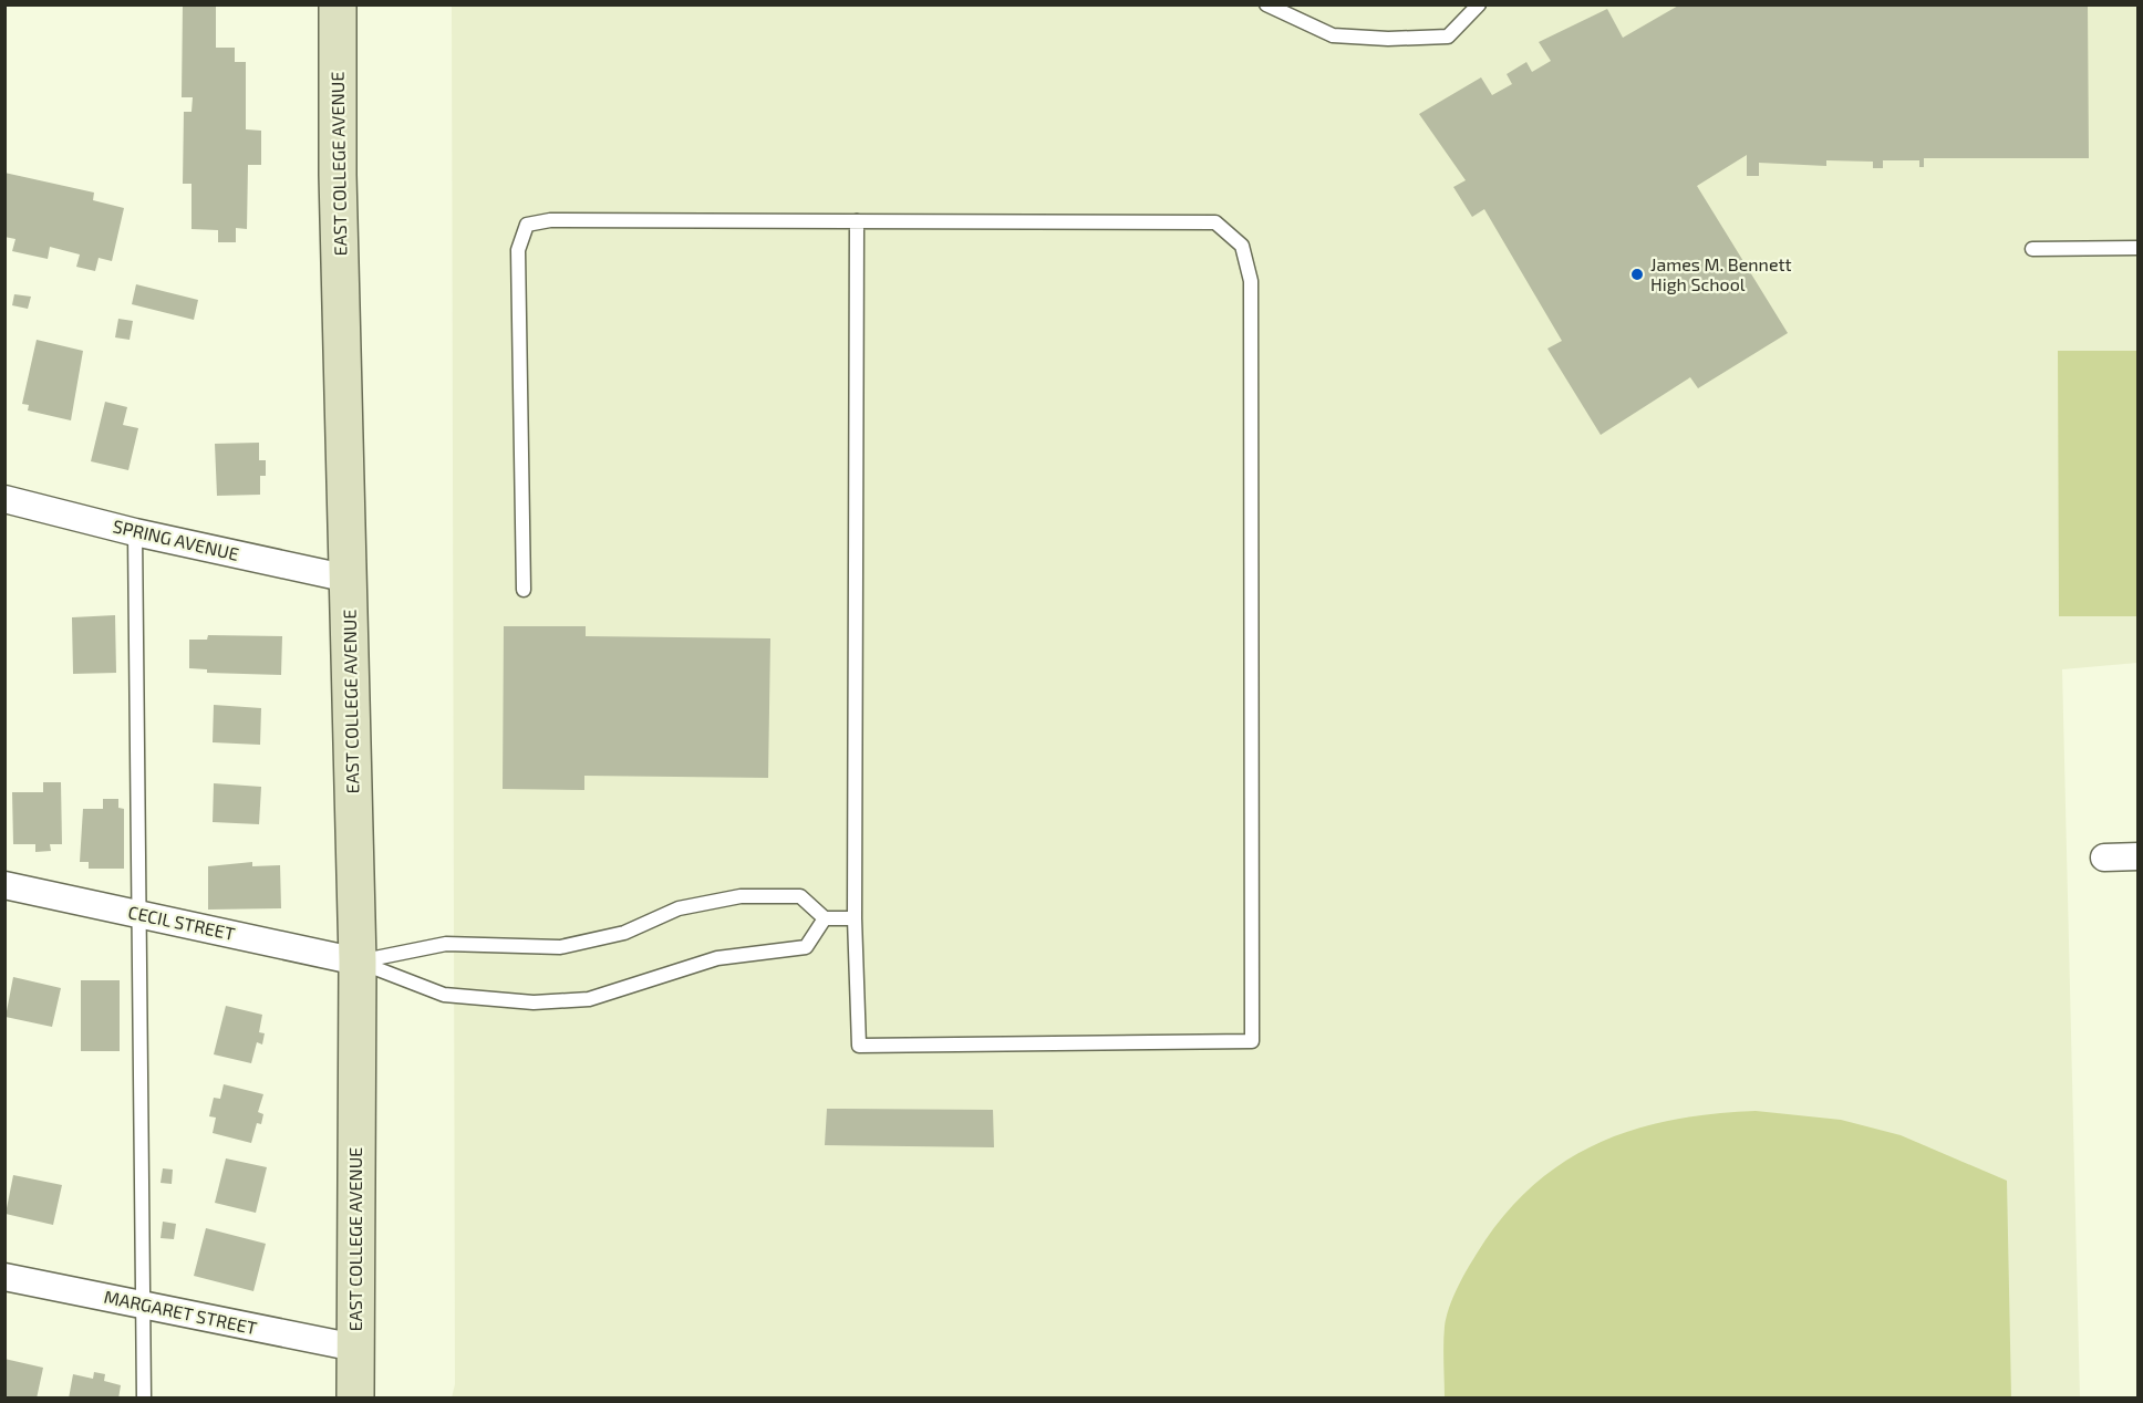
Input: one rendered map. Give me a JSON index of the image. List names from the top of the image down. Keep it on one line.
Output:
{"streets":{"main road":["EAST COLLEGE AVENUE"],"street":["SPRING AVENUE","CECIL STREET","MARGARET STREET"]},"crossings":[["EAST COLLEGE AVENUE","SPRING AVENUE"],["EAST COLLEGE AVENUE","CECIL STREET"],["EAST COLLEGE AVENUE","MARGARET STREET"]],"places":["James M. Bennett High School"]}
